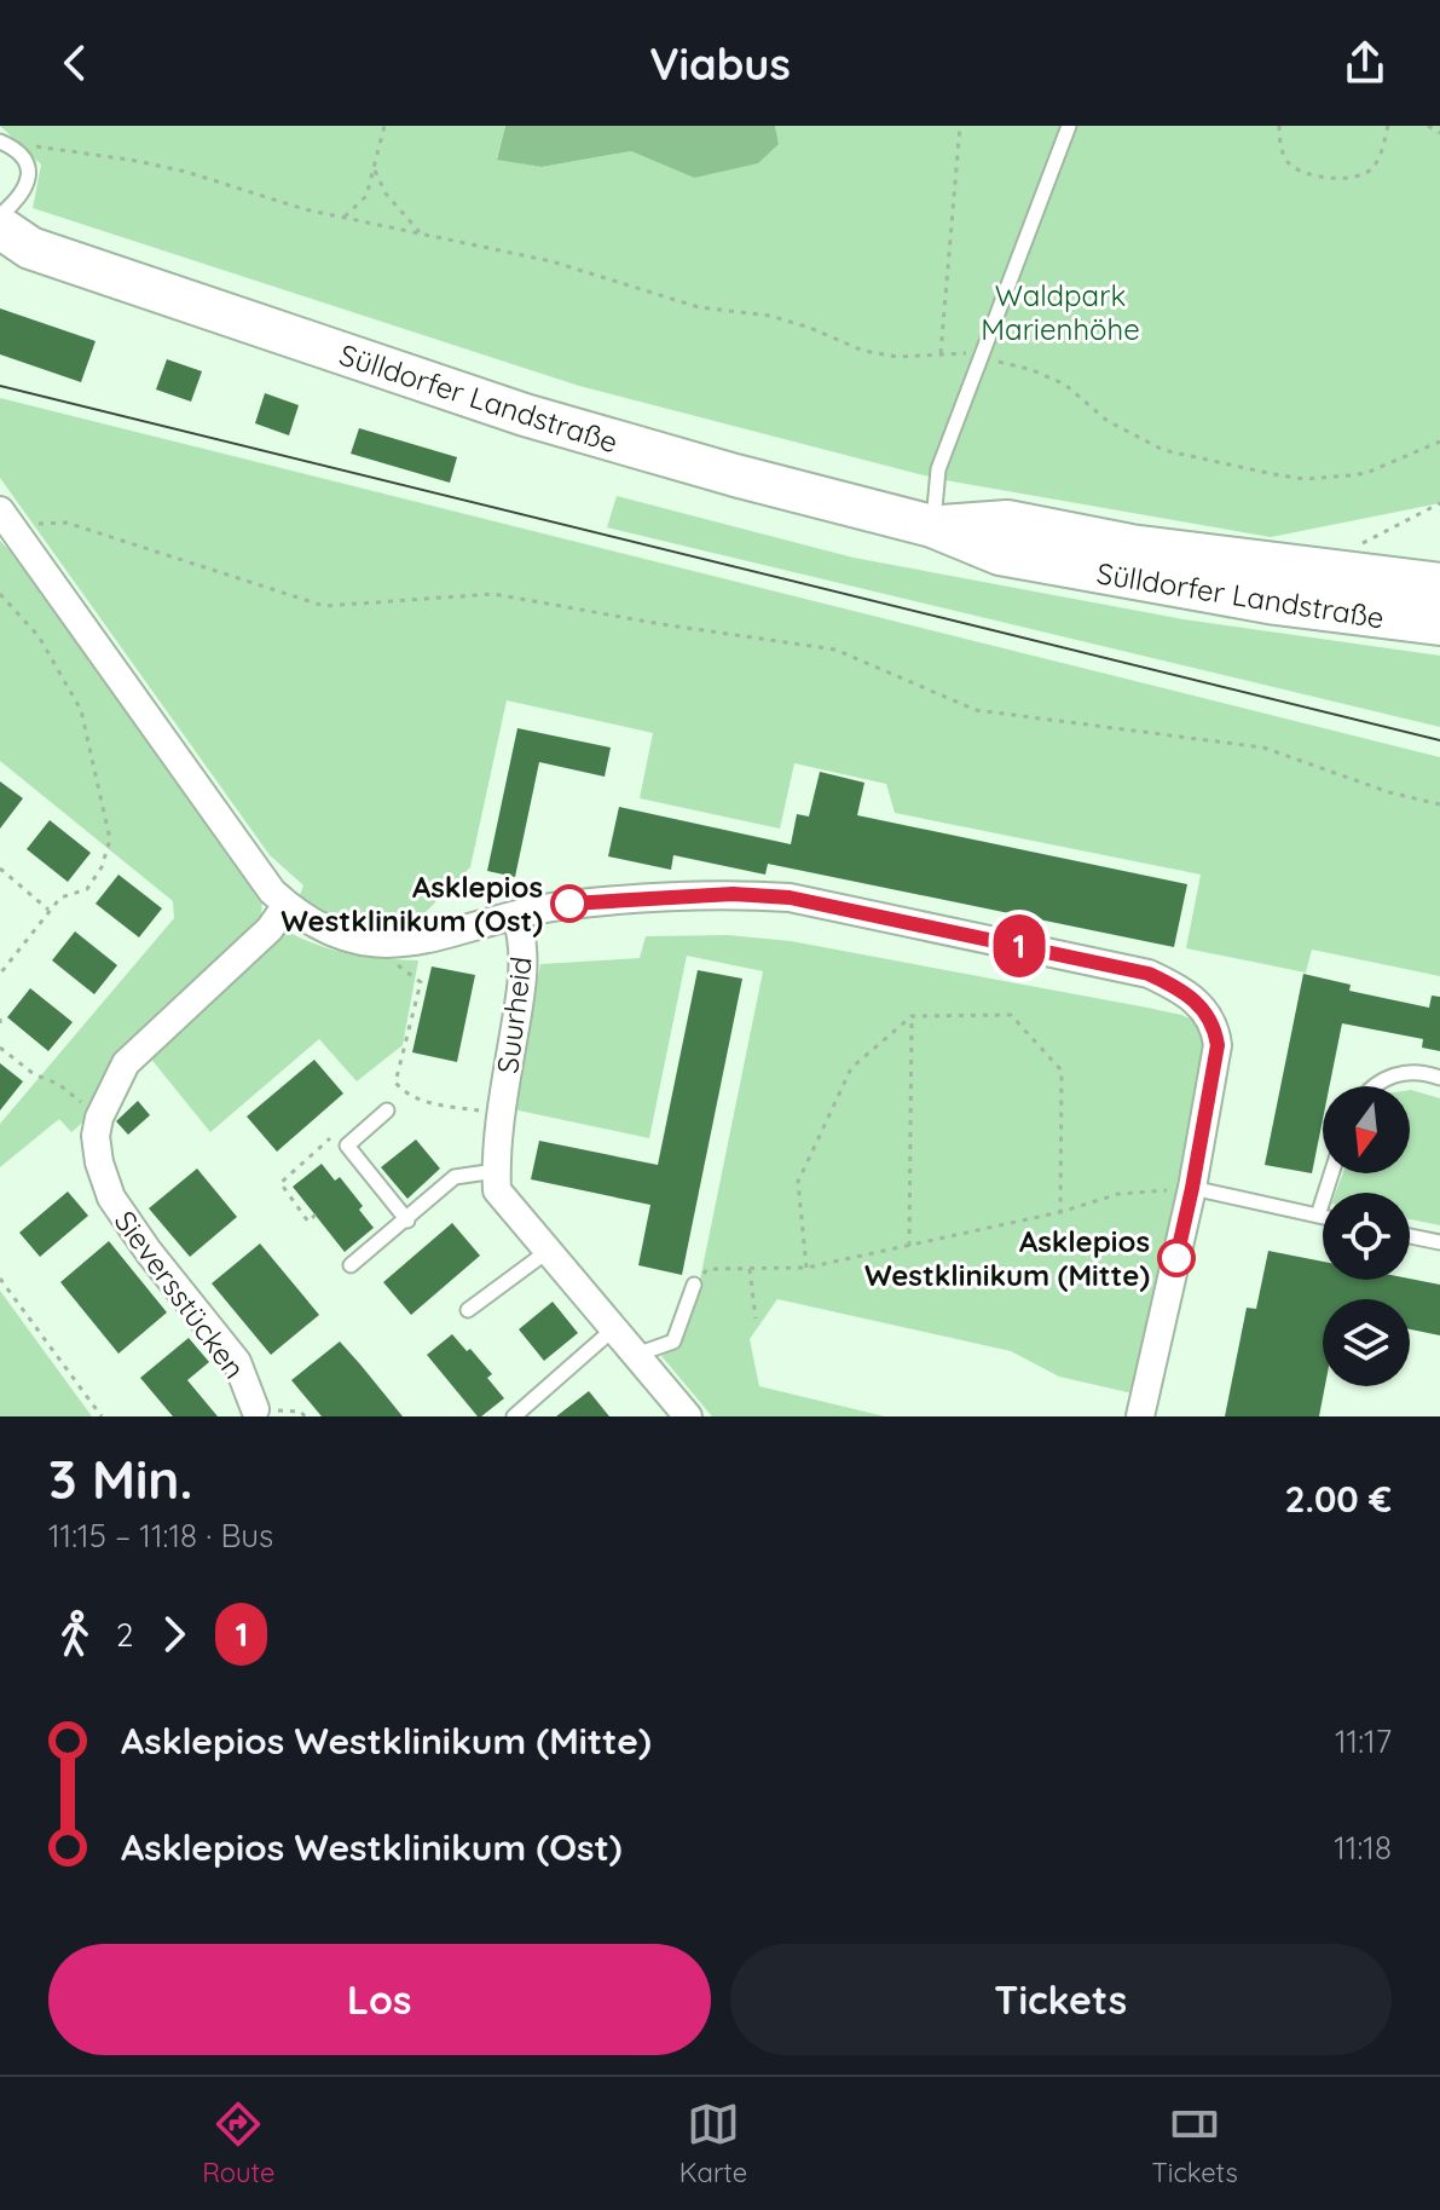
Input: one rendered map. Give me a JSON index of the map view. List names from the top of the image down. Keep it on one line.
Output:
{"streets":{"main road":["Sülldorfer Landstraße"],"street":["Suurheid","Sieversstücken"]},"parks":["Waldpark Marienhöhe"],"places":["Asklepios Westklinikum (Ost)","Asklepios Westklinikum (Mitte)"],"lines":["bus line 1"],"north":"bottom","page":{"header":"Viabus","on_map":"1","heading":["3 Min.","11:15 – 11:18 · Bus","2.00 €"],"legs":["2","1"],"list":[{"name":"Asklepios Westklinikum (Mitte)","value":"11:17"},{"name":"Asklepios Westklinikum (Ost)","value":"11:18"}],"buttons":["Los","Tickets"],"tabs":["Route","Karte","Tickets"]}}
